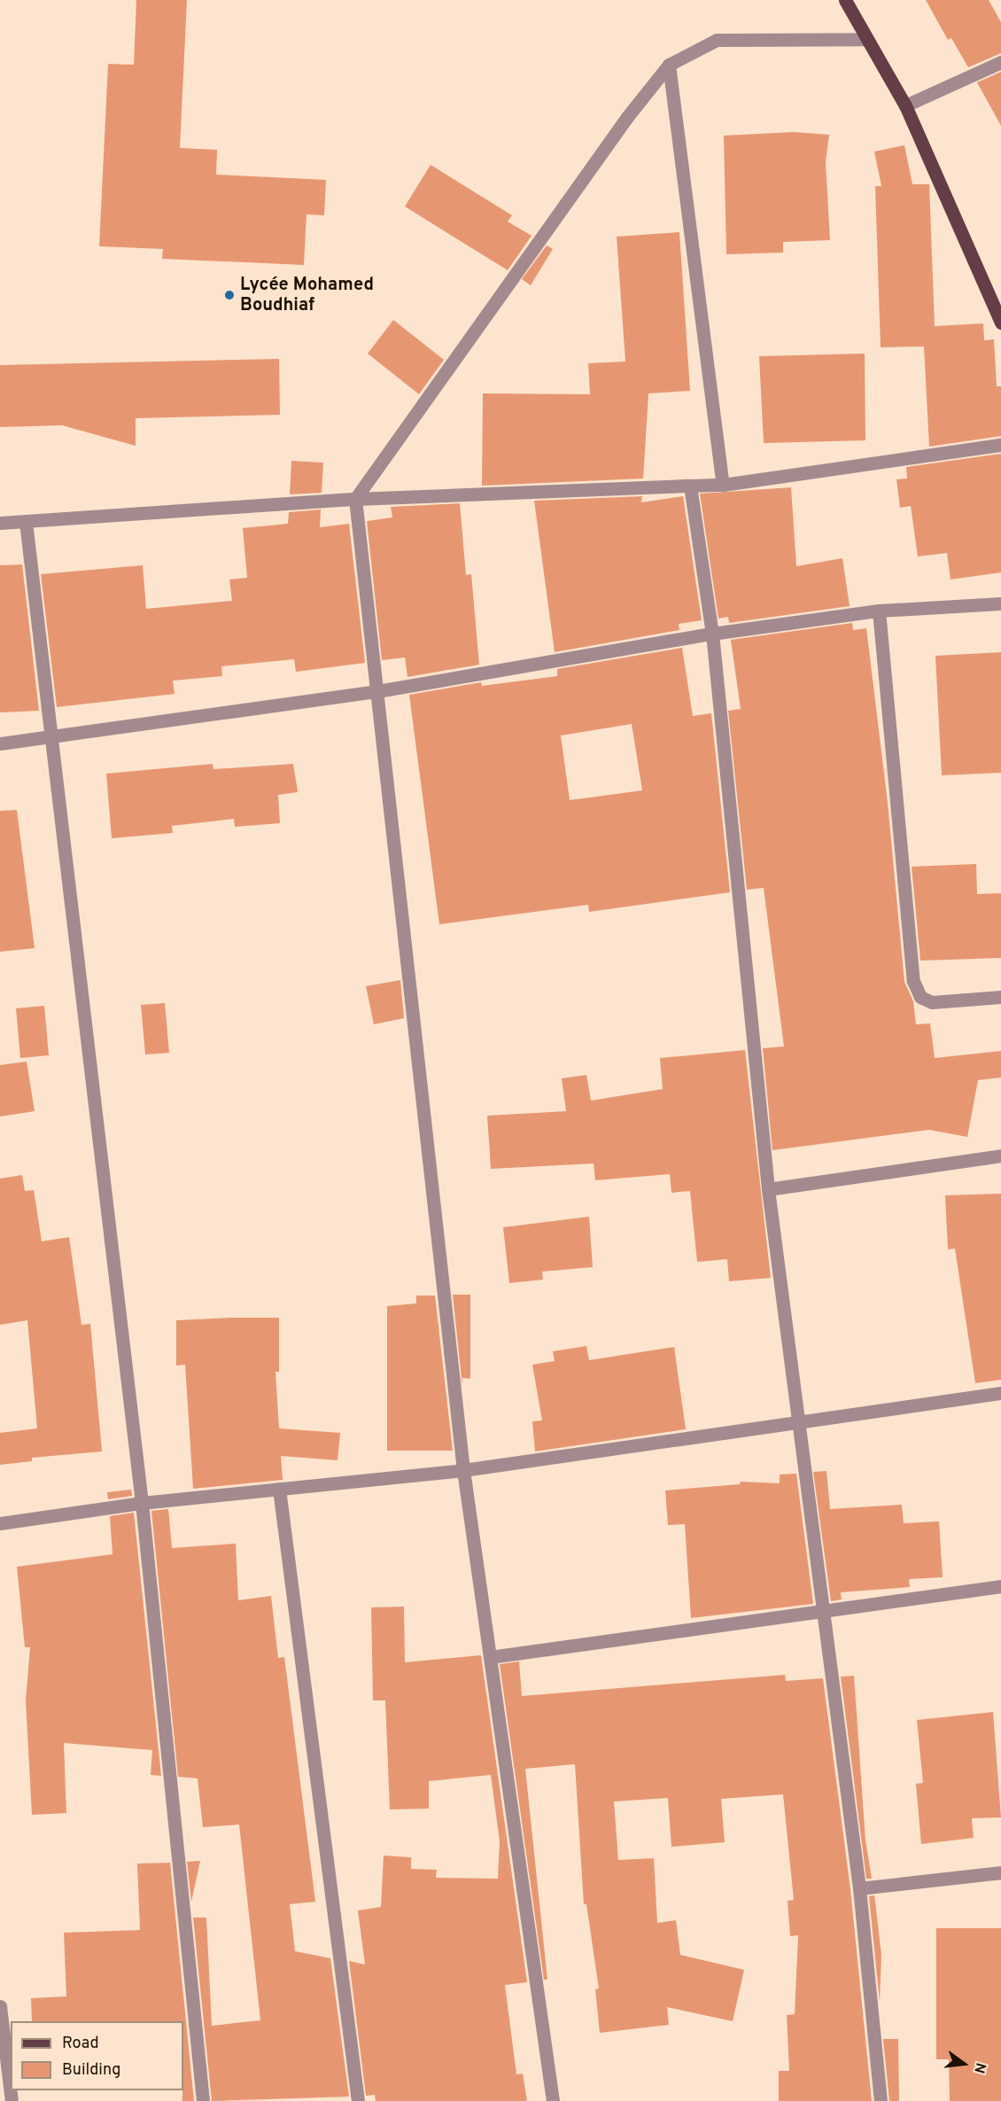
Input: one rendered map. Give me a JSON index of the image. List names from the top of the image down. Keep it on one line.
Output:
{"places":["Lycée Mohamed Boudhiaf"],"legend":["Road","Building"],"north":"right"}
